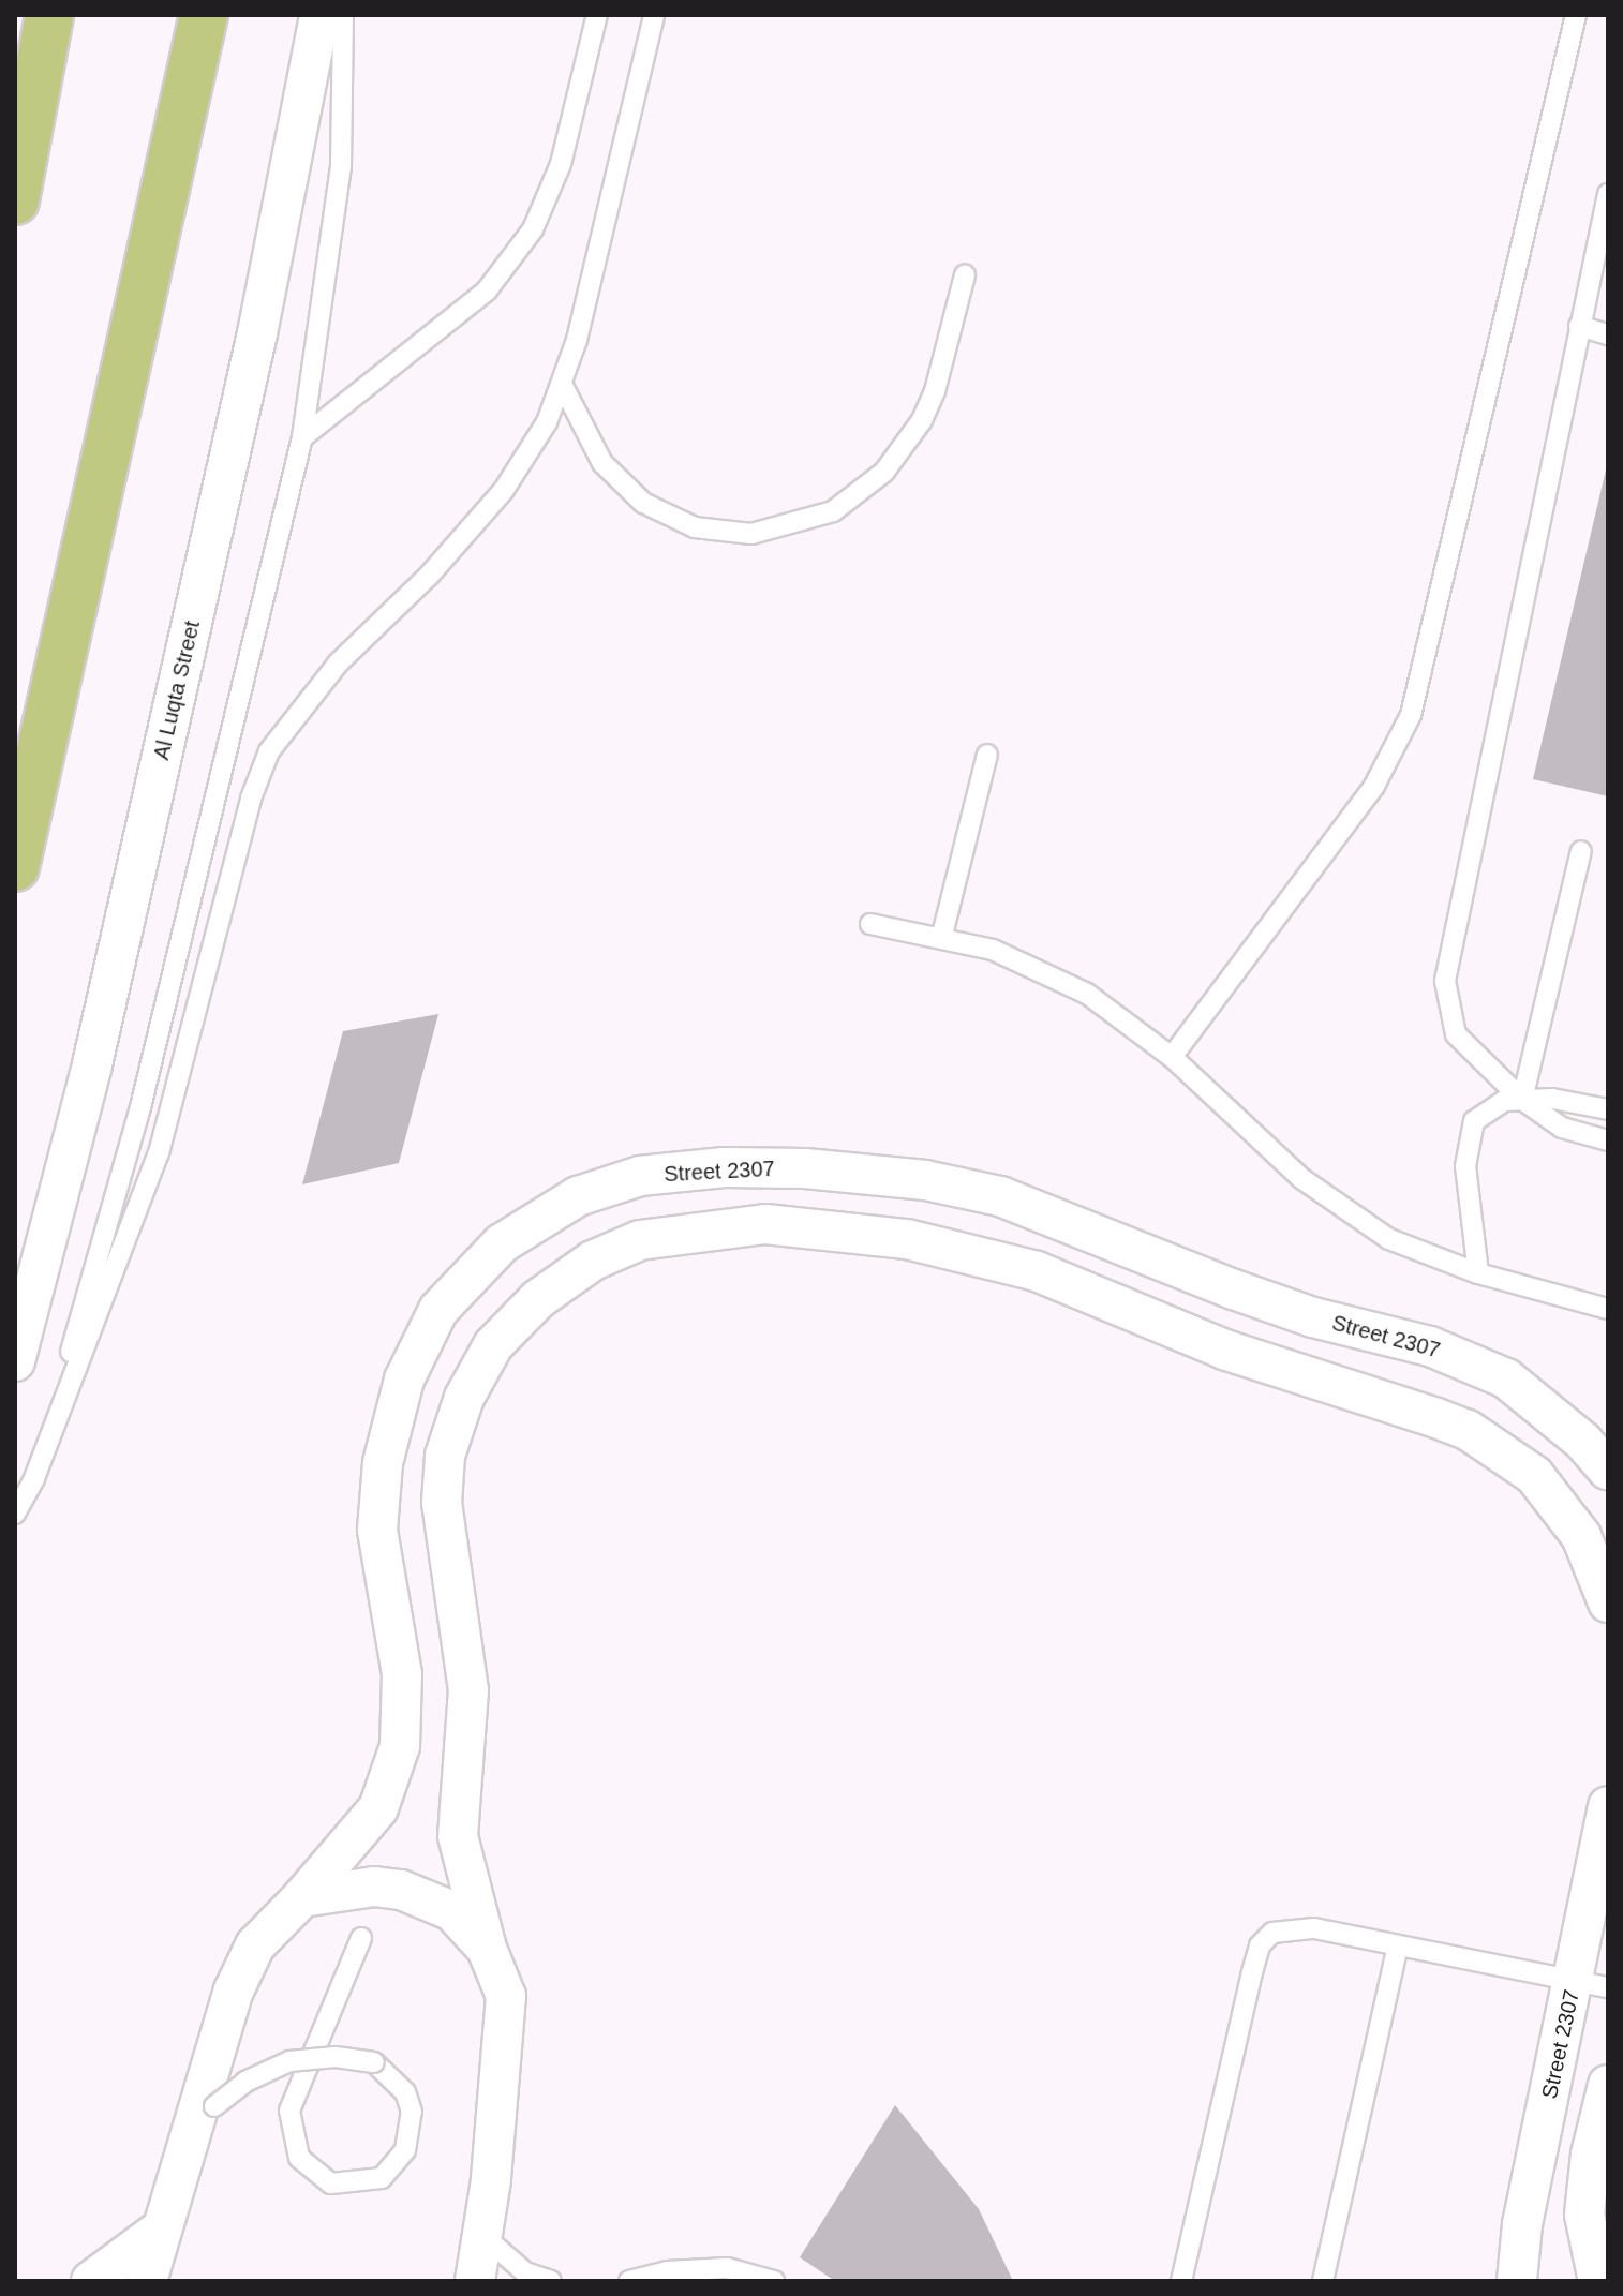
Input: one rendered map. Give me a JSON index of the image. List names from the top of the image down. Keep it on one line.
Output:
{"streets":{"street":["Al Luqta Street","Street 2307"]}}
